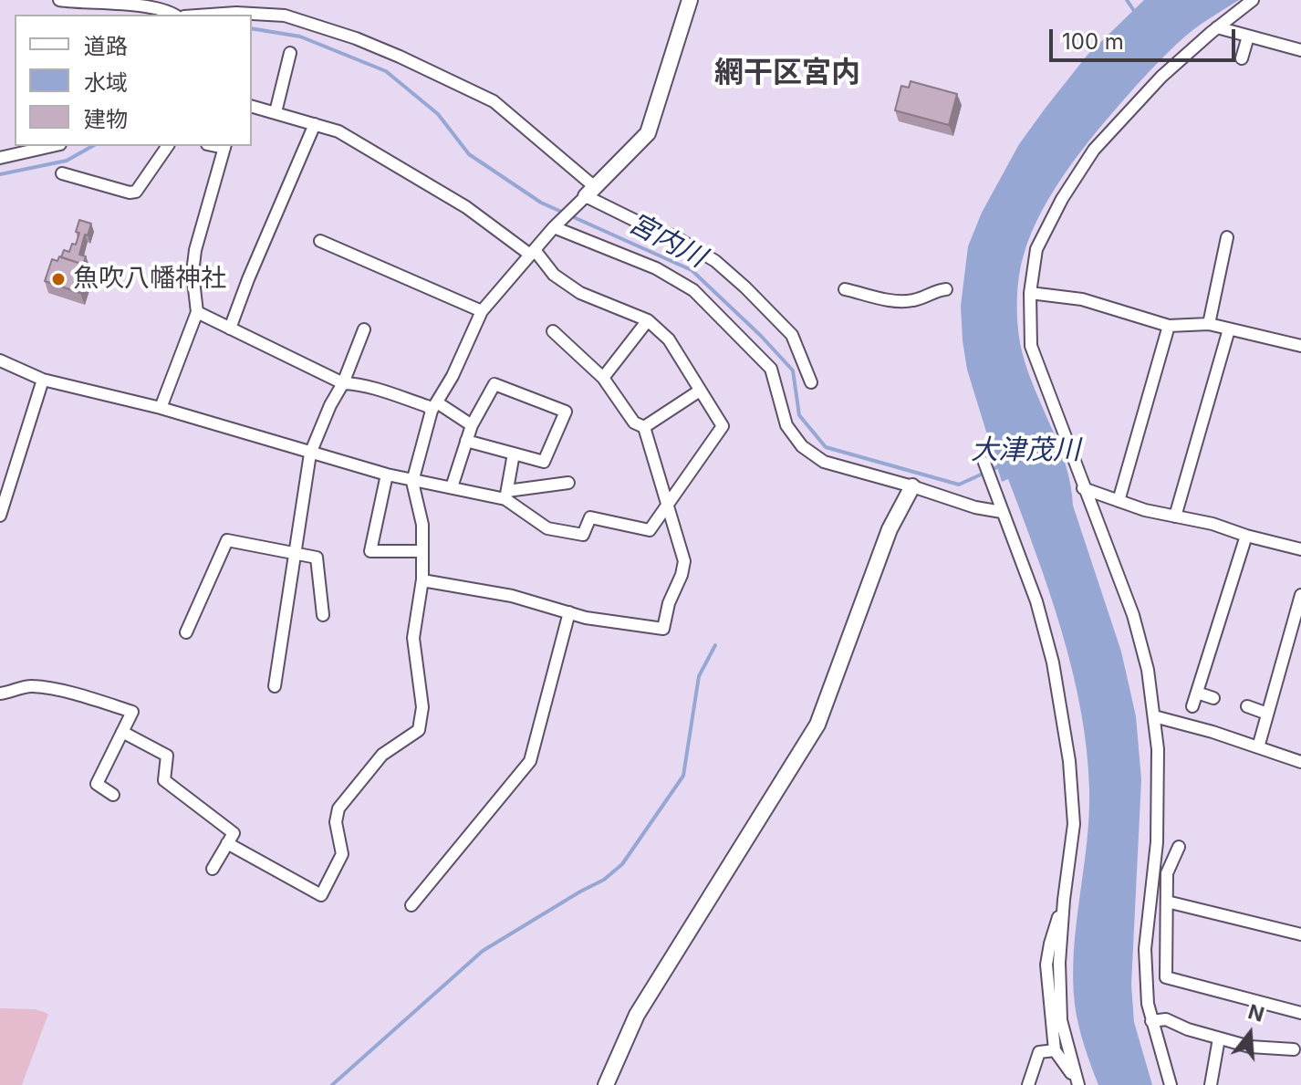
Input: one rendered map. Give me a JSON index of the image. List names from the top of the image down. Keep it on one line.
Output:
{"districts":["網干区宮内"],"water":["宮内川","大津茂川"],"places":["魚吹八幡神社"],"legend":["道路","水域","建物"],"scale_bar":"100 m","north":"top"}
